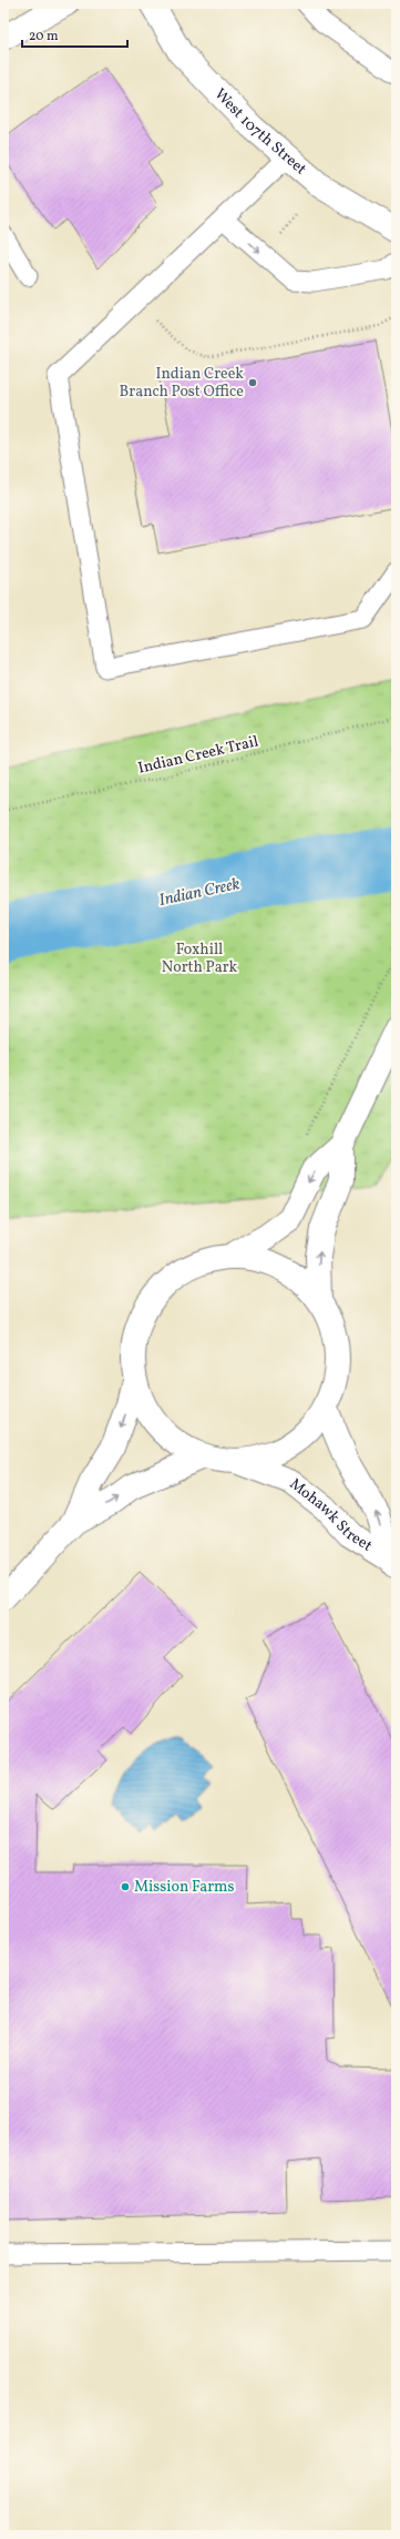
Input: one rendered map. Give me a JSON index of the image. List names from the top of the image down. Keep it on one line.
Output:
{"streets":{"street":["West 107th Street","Mohawk Street"],"path":["Indian Creek Trail"]},"one_way":["Mohawk Street"],"water":["Indian Creek"],"parks":["Foxhill North Park"],"places":["Indian Creek Branch Post Office","Mission Farms"],"scale_bar":"20 m"}
